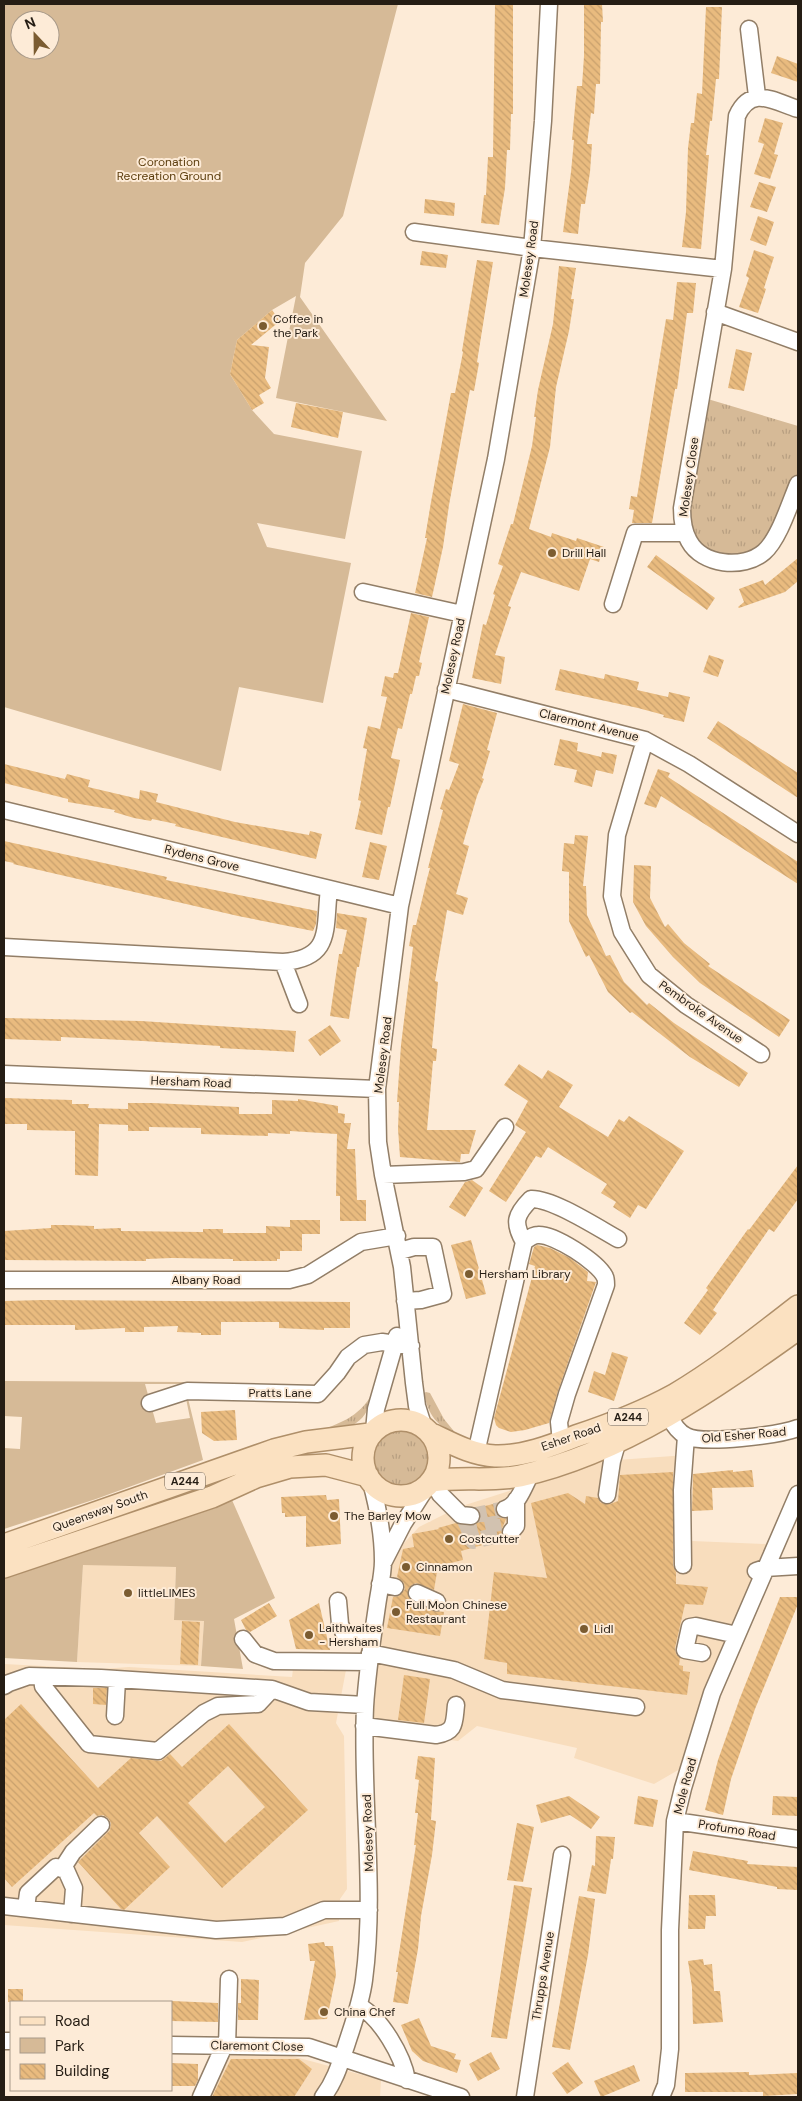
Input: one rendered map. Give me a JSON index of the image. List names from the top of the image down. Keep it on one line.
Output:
{"streets":{"main road":["A244","Esher Road","Queensway South"],"street":["Molesey Road","Molesey Close","Claremont Avenue","Rydens Grove","Pembroke Avenue","Hersham Road","Albany Road","Pratts Lane","Old Esher Road","Mole Road","Profumo Road","Thrupps Avenue","Claremont Close"]},"crossings":[["Molesey Road","Claremont Avenue"],["Molesey Road","Rydens Grove"],["Molesey Road","Hersham Road"],["Molesey Road","Albany Road"],["Molesey Road","Pratts Lane"],["Molesey Road","Esher Road"],["Molesey Road","Queensway South"],["Molesey Road","Claremont Close"],["Claremont Avenue","Pembroke Avenue"],["Old Esher Road","Esher Road"],["Esher Road","Queensway South"],["Mole Road","Profumo Road"]],"parks":["Coronation Recreation Ground"],"places":["Coffee in the Park","Drill Hall","Hersham Library","The Barley Mow","Costcutter","Cinnamon","littleLIMES","Full Moon Chinese Restaurant","Lidl","Laithwaites - Hersham","China Chef"],"legend":["Road","Park","Building"],"north":"top"}
